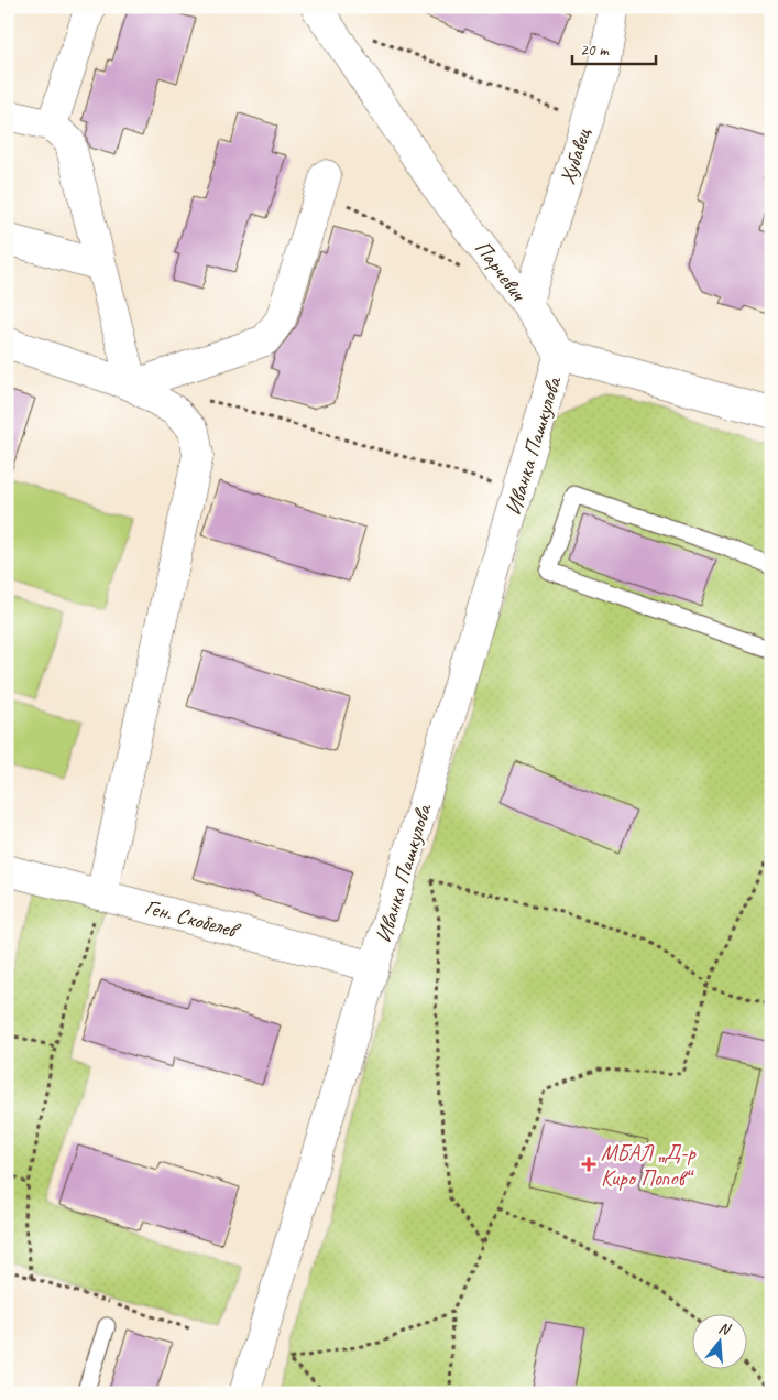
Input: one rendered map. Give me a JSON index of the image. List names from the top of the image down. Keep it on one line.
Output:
{"streets":{"street":["Хубавец","Парчевич","Иванка Пашкулова","Ген. Скобелев"]},"crossings":[["Хубавец","Парчевич"],["Парчевич","Иванка Пашкулова"],["Иванка Пашкулова","Ген. Скобелев"]],"places":{"health":["МБАЛ „Д-р Киро Попов“"]},"scale_bar":"20 m","north":"top"}
